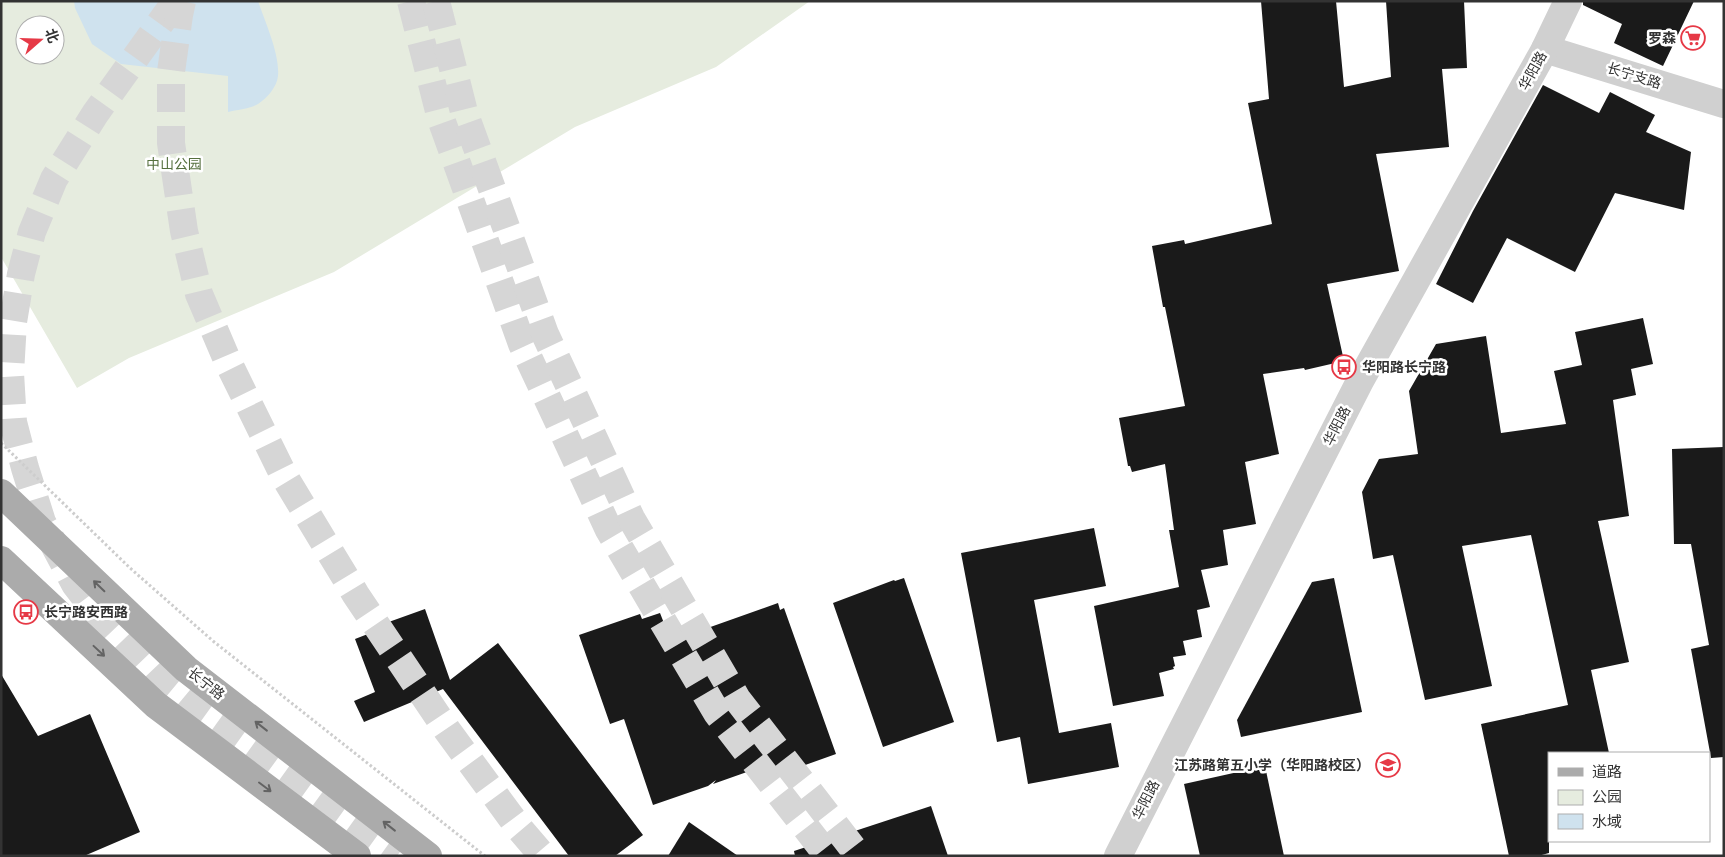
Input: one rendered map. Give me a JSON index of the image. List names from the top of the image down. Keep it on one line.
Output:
{"streets":{"main road":["长宁路"],"street":["华阳路","长宁支路"]},"crossings":[["华阳路","长宁支路"]],"parks":["中山公园"],"places":{"supermarket":["罗森"],"bus stop":["华阳路长宁路","长宁路安西路"],"school or university":["江苏路第五小学（华阳路校区）"]},"legend":["道路","公园","水域"],"north":"right"}
